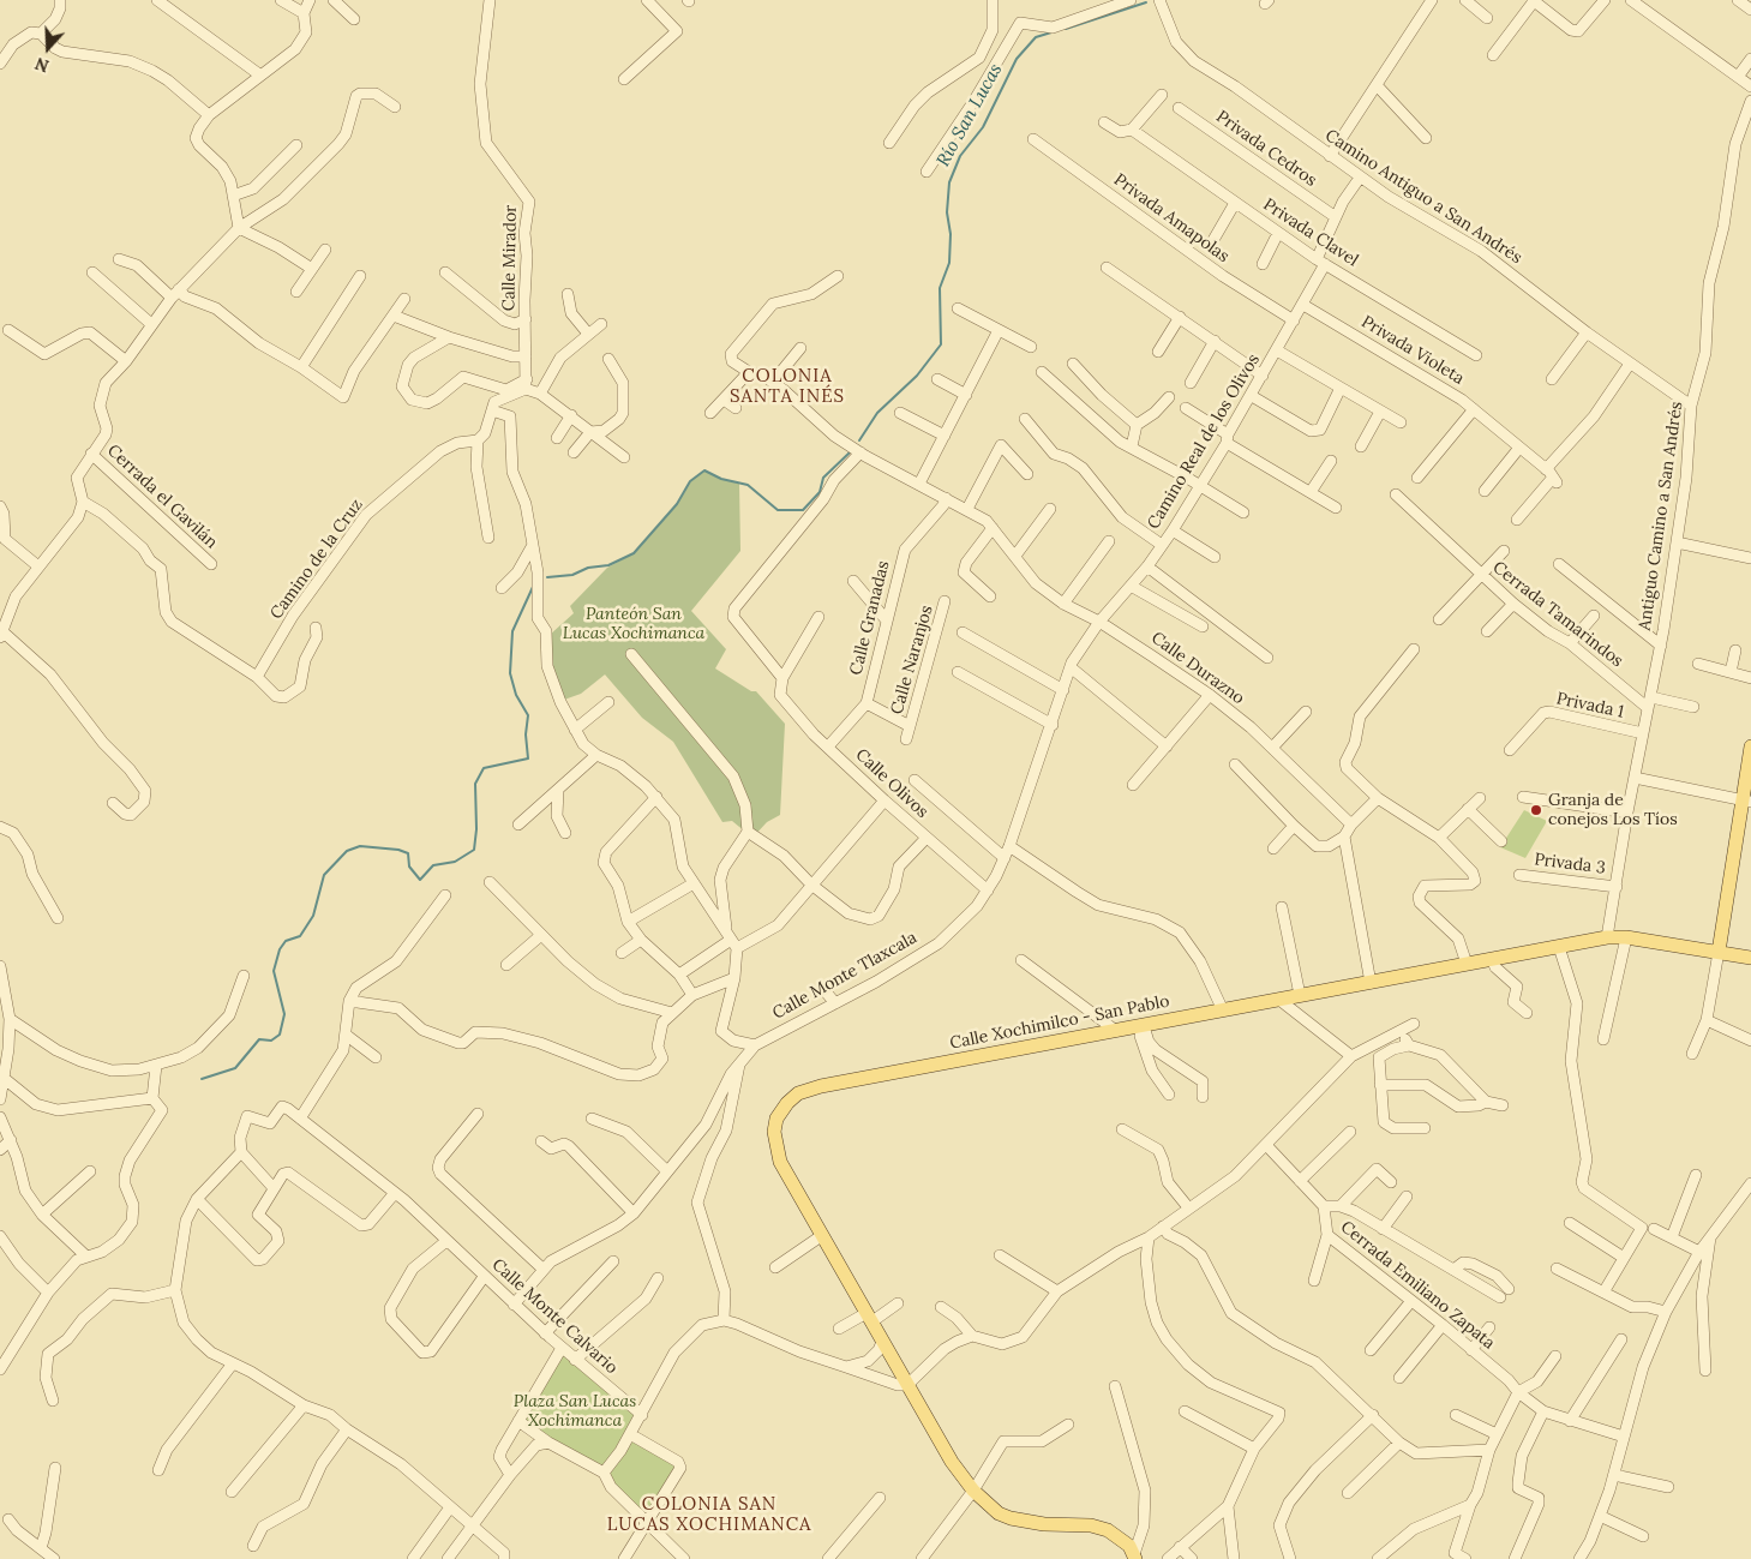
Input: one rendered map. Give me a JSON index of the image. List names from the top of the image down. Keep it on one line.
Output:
{"streets":{"main road":["Calle Xochimilco - San Pablo"],"street":["Privada Cedros","Camino Antiguo a San Andrés","Privada Amapolas","Privada Clavel","Calle Mirador","Privada Violeta","Camino Real de los Olivos","Cerrada el Gavilán","Antiguo Camino a San Andrés","Camino de la Cruz","Cerrada Tamarindos","Calle Granadas","Calle Naranjos","Calle Durazno","Privada 1","Calle Olivos","Privada 3","Calle Monte Tlaxcala","Cerrada Emiliano Zapata","Calle Monte Calvario"]},"crossings":[["Privada Cedros","Camino Real de los Olivos"],["Camino Antiguo a San Andrés","Camino Real de los Olivos"],["Camino Antiguo a San Andrés","Antiguo Camino a San Andrés"],["Privada Amapolas","Camino Real de los Olivos"],["Privada Clavel","Camino Real de los Olivos"],["Privada Violeta","Camino Real de los Olivos"],["Camino Real de los Olivos","Calle Durazno"],["Camino Real de los Olivos","Calle Olivos"],["Camino Real de los Olivos","Calle Monte Tlaxcala"],["Antiguo Camino a San Andrés","Cerrada Tamarindos"],["Antiguo Camino a San Andrés","Privada 1"],["Antiguo Camino a San Andrés","Privada 3"],["Antiguo Camino a San Andrés","Calle Xochimilco - San Pablo"],["Calle Granadas","Calle Naranjos"],["Calle Granadas","Calle Durazno"],["Calle Granadas","Calle Olivos"],["Calle Olivos","Calle Monte Tlaxcala"]],"districts":["COLONIA SANTA INÉS","COLONIA SAN LUCAS XOCHIMANCA"],"water":["Río San Lucas"],"parks":["Panteón San Lucas Xochimanca","Plaza San Lucas Xochimanca"],"places":["Granja de conejos Los Tíos"],"north":"bottom"}
